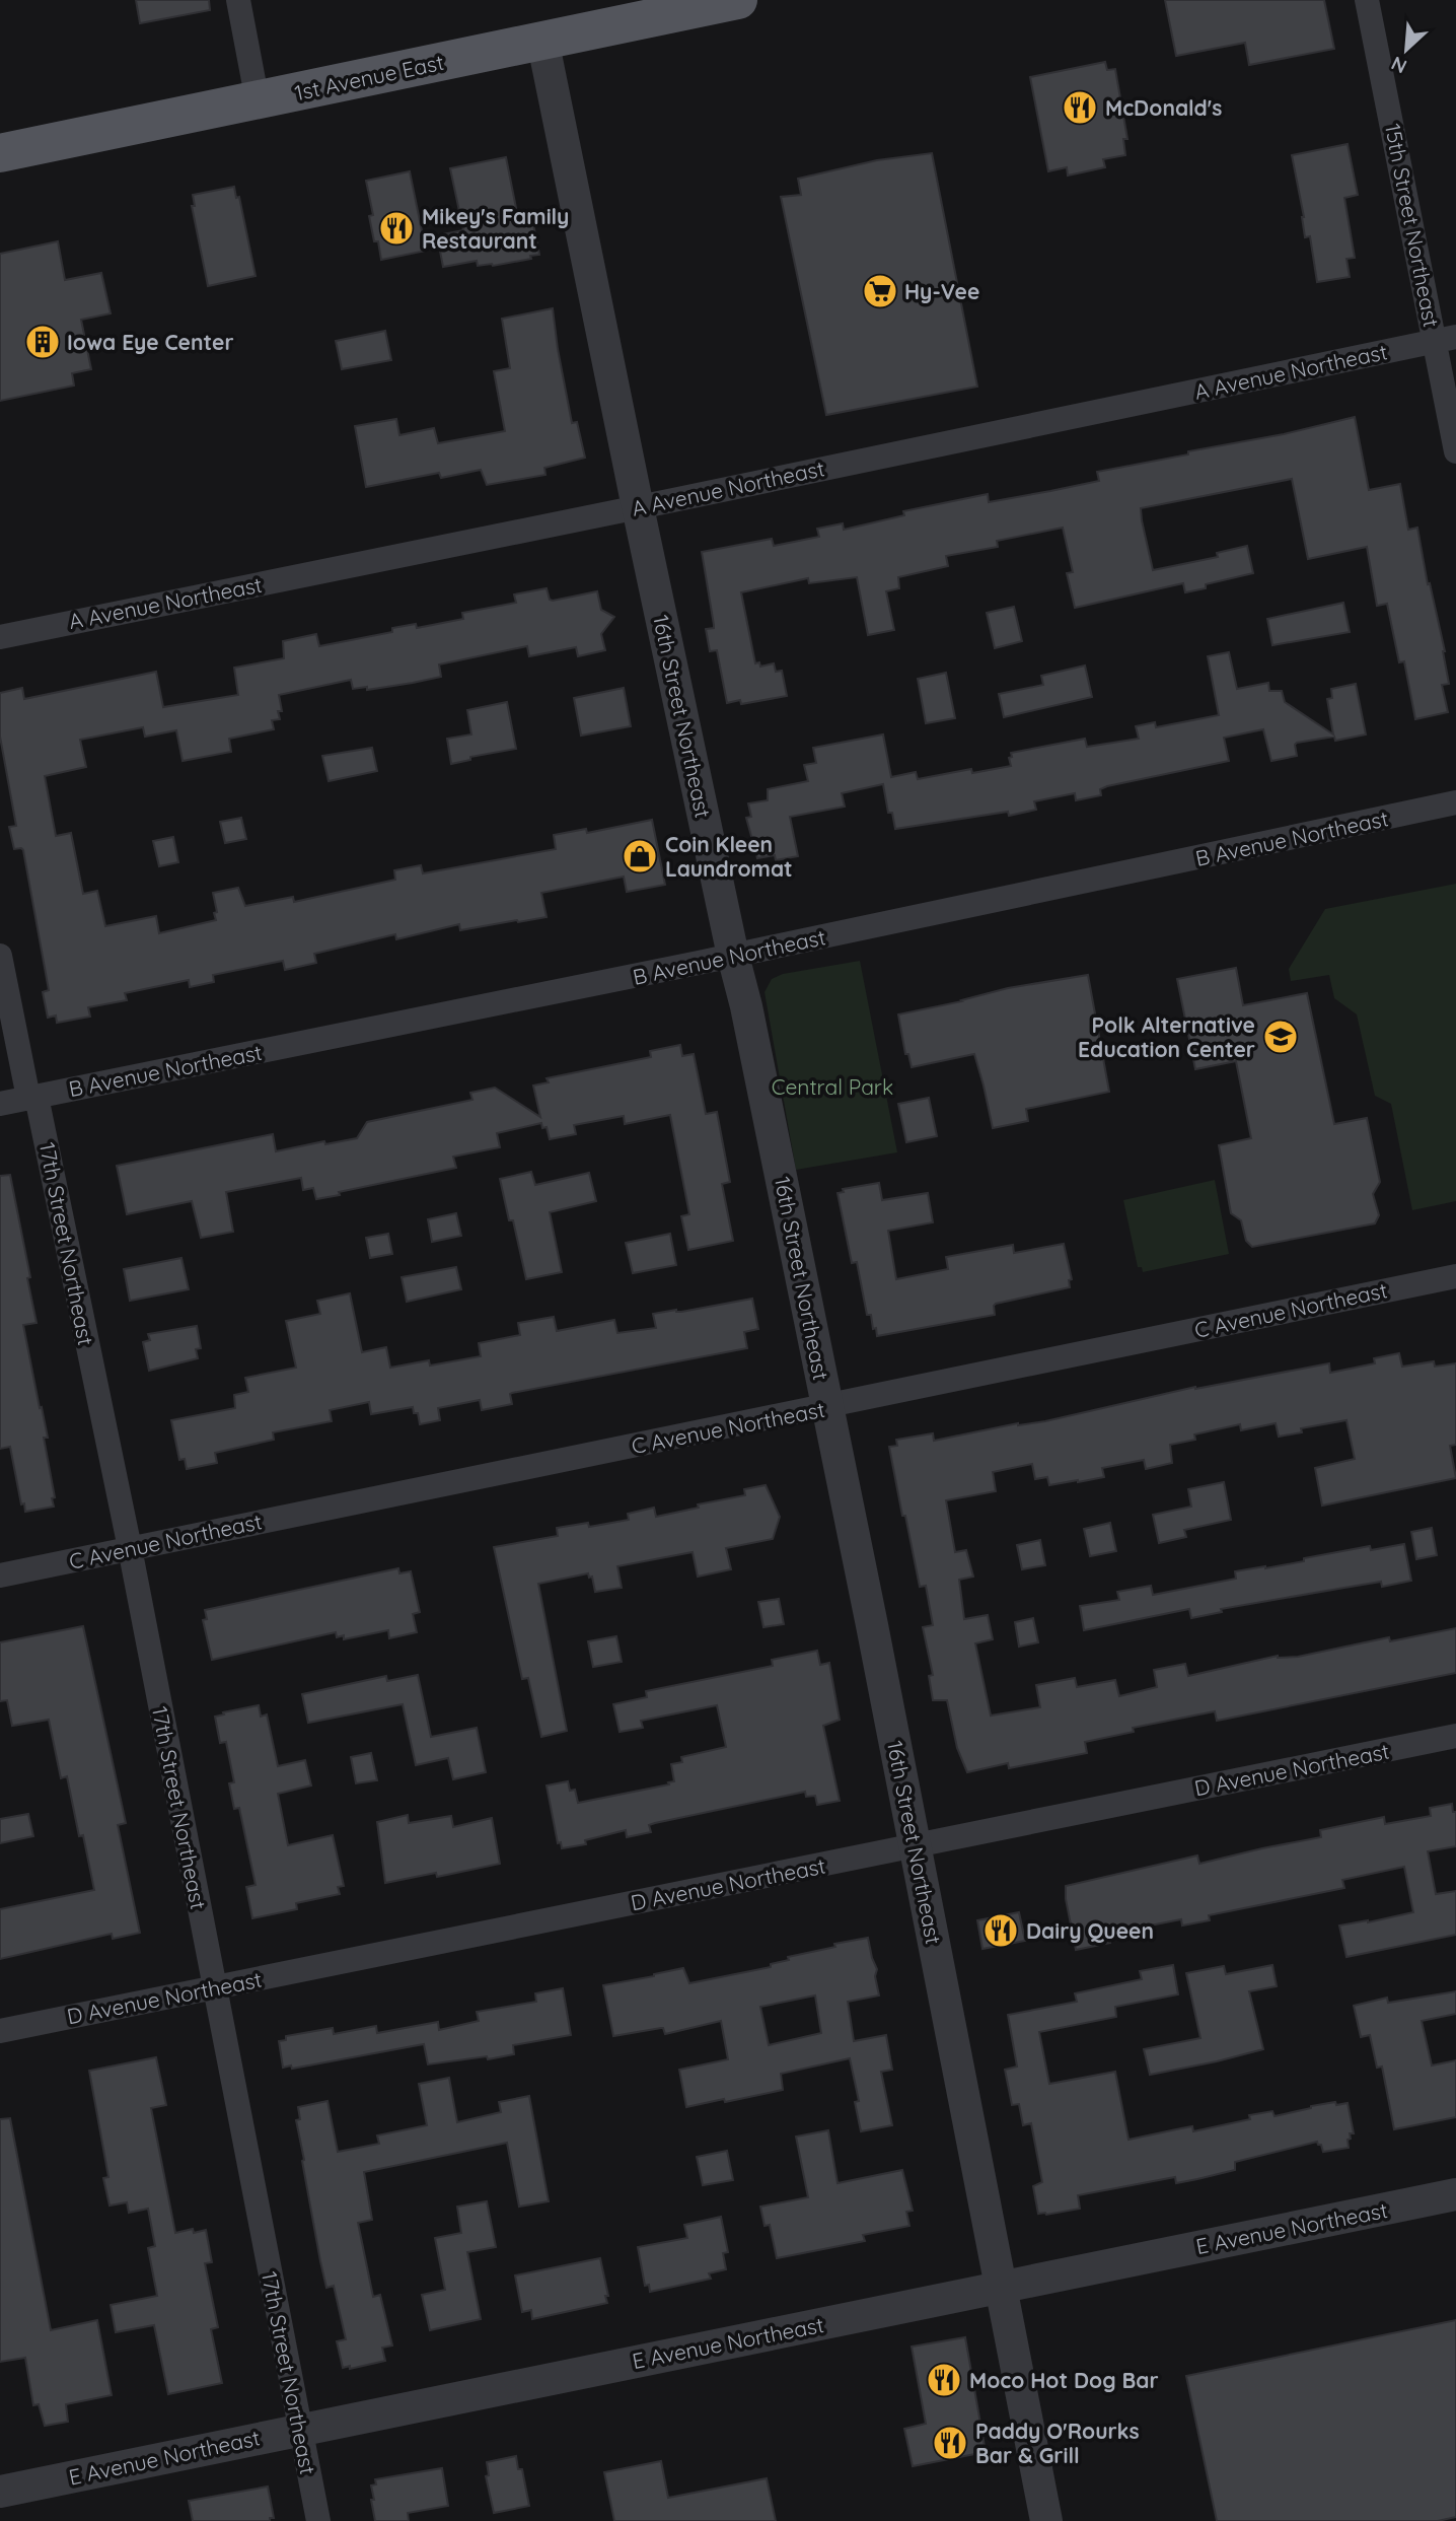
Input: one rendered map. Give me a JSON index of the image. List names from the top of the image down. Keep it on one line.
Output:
{"streets":{"main road":["1st Avenue East"],"street":["15th Street Northeast","A Avenue Northeast","16th Street Northeast","B Avenue Northeast","17th Street Northeast","C Avenue Northeast","D Avenue Northeast","E Avenue Northeast"]},"crossings":[["1st Avenue East","16th Street Northeast"],["15th Street Northeast","A Avenue Northeast"],["A Avenue Northeast","16th Street Northeast"],["16th Street Northeast","B Avenue Northeast"],["16th Street Northeast","C Avenue Northeast"],["16th Street Northeast","D Avenue Northeast"],["16th Street Northeast","E Avenue Northeast"],["B Avenue Northeast","17th Street Northeast"],["17th Street Northeast","C Avenue Northeast"],["17th Street Northeast","D Avenue Northeast"],["17th Street Northeast","E Avenue Northeast"]],"parks":["Central Park"],"places":{"restaurant":["McDonald's","Mikey's Family Restaurant","Dairy Queen","Moco Hot Dog Bar","Paddy O'Rourks Bar & Grill"],"supermarket":["Hy-Vee"],"building":["Iowa Eye Center"],"shop":["Coin Kleen Laundromat"],"school or university":["Polk Alternative Education Center"]},"north":"bottom left"}
